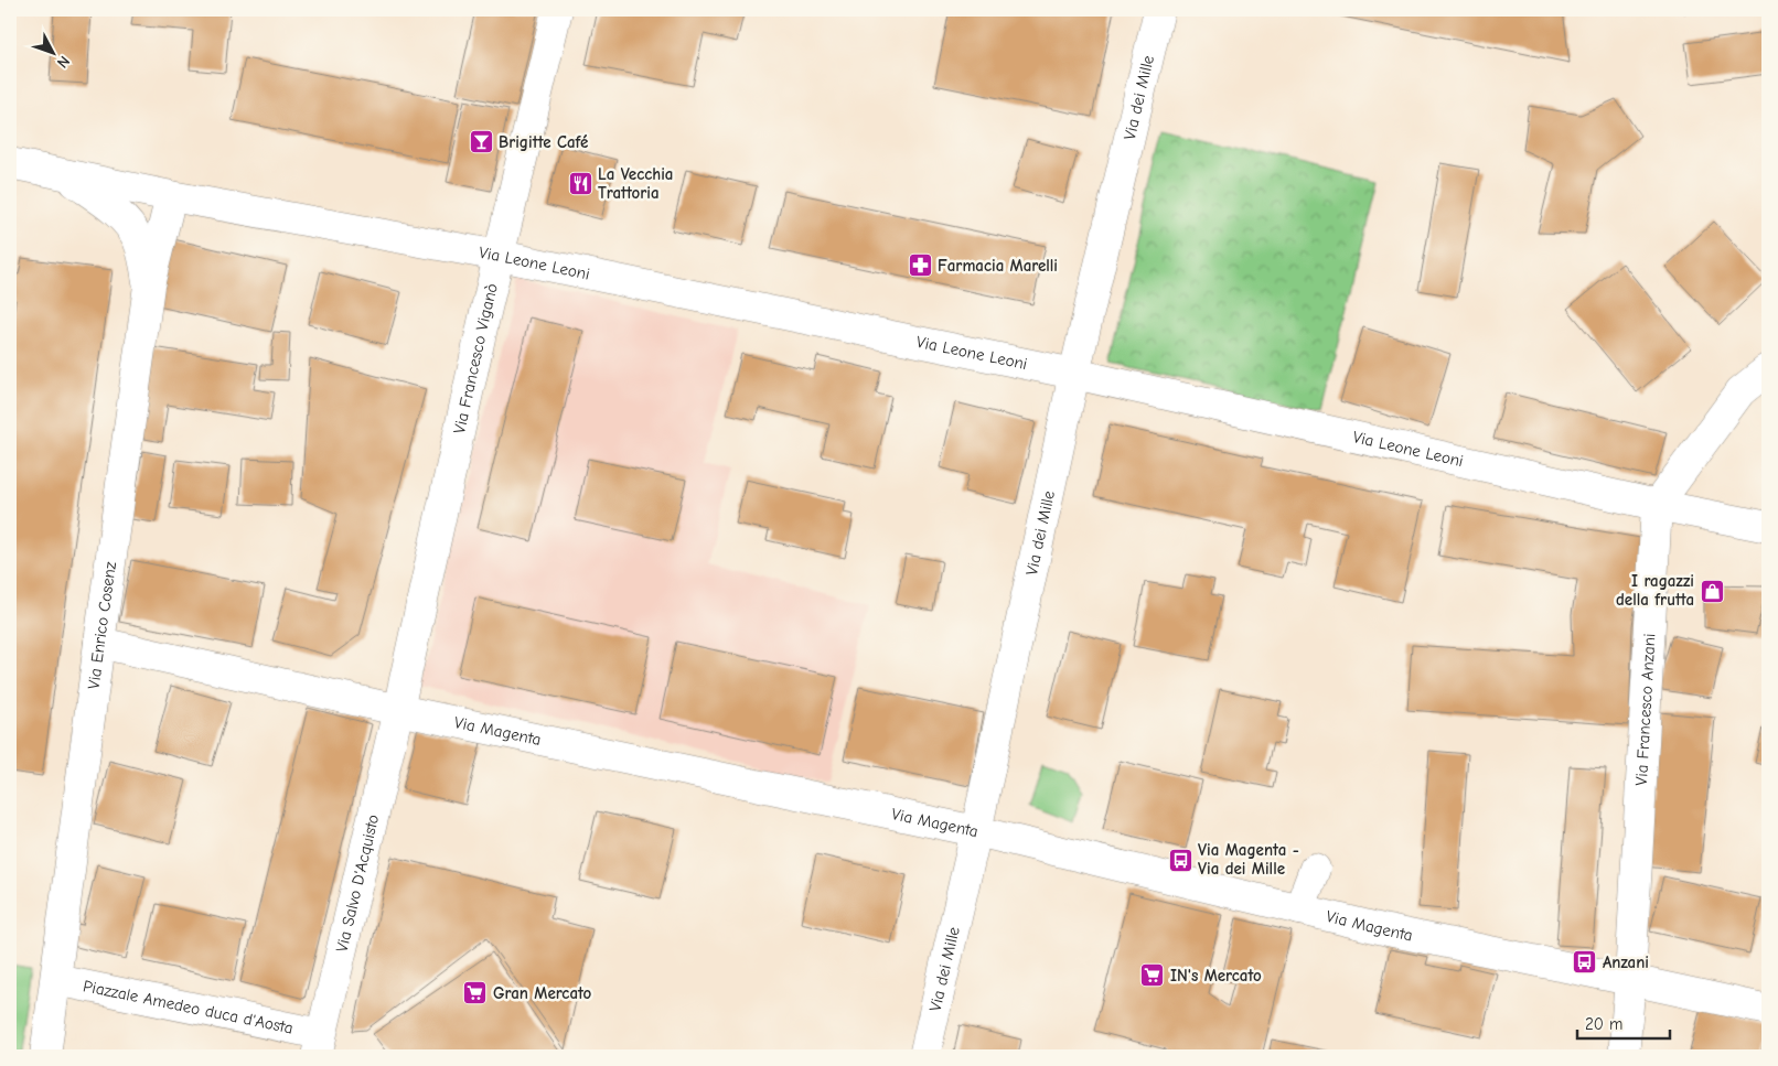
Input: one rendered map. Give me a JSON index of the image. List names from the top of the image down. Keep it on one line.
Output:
{"streets":{"street":["Via dei Mille","Via Leone Leoni","Via Francesco Viganò","Via Enrico Cosenz","Via Francesco Anzani","Via Magenta","Via Salvo D'Acquisto","Piazzale Amedeo duca d'Aosta"]},"crossings":[["Via dei Mille","Via Leone Leoni"],["Via dei Mille","Via Magenta"],["Via Leone Leoni","Via Francesco Viganò"],["Via Leone Leoni","Via Enrico Cosenz"],["Via Leone Leoni","Via Francesco Anzani"],["Via Francesco Viganò","Via Magenta"],["Via Francesco Viganò","Via Salvo D'Acquisto"],["Via Enrico Cosenz","Via Magenta"],["Via Enrico Cosenz","Piazzale Amedeo duca d'Aosta"],["Via Francesco Anzani","Via Magenta"],["Via Magenta","Via Salvo D'Acquisto"],["Via Salvo D'Acquisto","Piazzale Amedeo duca d'Aosta"]],"places":{"bar":["Brigitte Café"],"restaurant":["La Vecchia Trattoria"],"pharmacy":["Farmacia Marelli"],"shop":["I ragazzi della frutta"],"bus stop":["Via Magenta - Via dei Mille","Anzani"],"supermarket":["IN's Mercato","Gran Mercato"]},"scale_bar":"20 m","north":"bottom right"}
